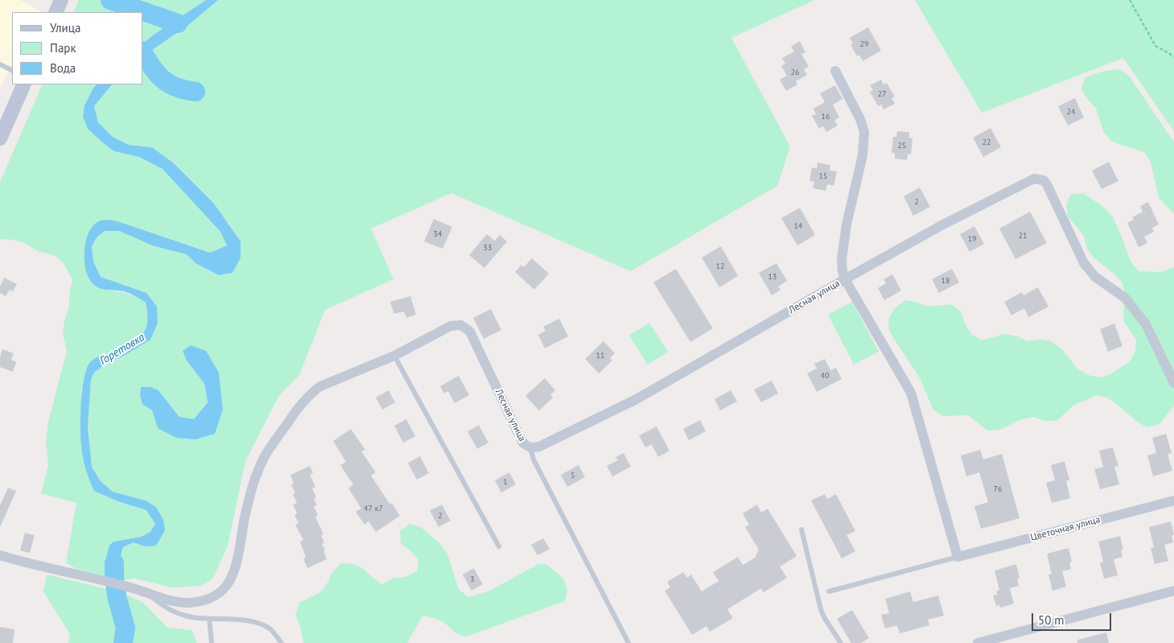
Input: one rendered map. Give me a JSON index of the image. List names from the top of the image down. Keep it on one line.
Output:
{"streets":{"street":["Лесная улица","Цветочная улица"]},"water":["Горетовка"],"house_numbers":["29","26","27","24","16","22","25","15","2","14","34","21","19","33","12","13","18","11","40","5","1","76","47 к7","2","3"],"legend":["Улица","Парк","Вода"],"scale_bar":"50 m"}
